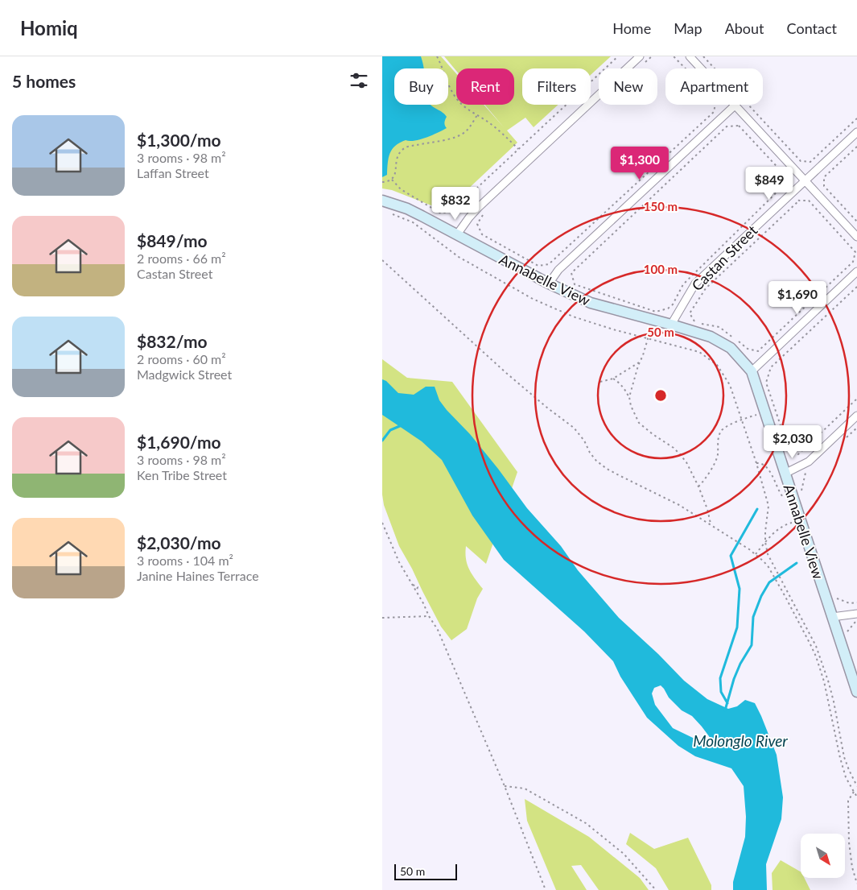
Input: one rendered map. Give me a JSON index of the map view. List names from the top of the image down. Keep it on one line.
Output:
{"streets":{"street":["Castan Street","Annabelle View"]},"crossings":[["Castan Street","Annabelle View"]],"water":["Molonglo River"],"scale_bar":"50 m","north":"bottom right","page":{"header":"Homiq","nav":["Home","Map","About","Contact"],"heading":"5 homes","chip":["Buy","Rent","Filters","New","Apartment"],"list":[{"name":"$1,300/mo","note":"3 rooms · 98 m² · Laffan Street"},{"name":"$849/mo","note":"2 rooms · 66 m² · Castan Street"},{"name":"$832/mo","note":"2 rooms · 60 m² · Madgwick Street"},{"name":"$1,690/mo","note":"3 rooms · 98 m² · Ken Tribe Street"},{"name":"$2,030/mo","note":"3 rooms · 104 m² · Janine Haines Terrace"}],"price":["$1,300","$849","$832","$1,690","$2,030"],"scale":"50 m"},"rings":["150 m","100 m","50 m"]}
